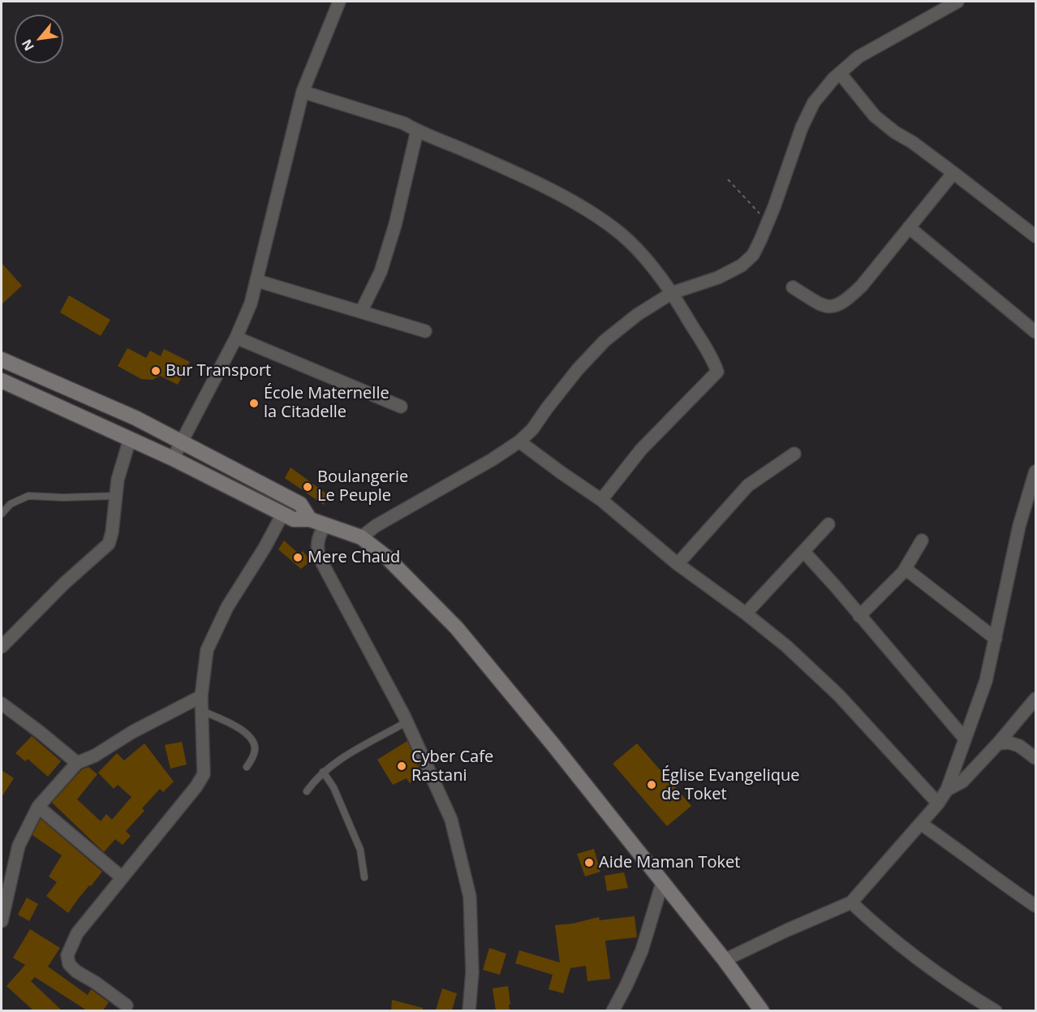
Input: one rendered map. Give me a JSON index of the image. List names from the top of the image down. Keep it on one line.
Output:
{"places":["Bur Transport","École Maternelle la Citadelle","Boulangerie Le Peuple","Mere Chaud","Cyber Cafe Rastani","Église Evangelique de Toket","Aide Maman Toket"],"north":"bottom left"}
